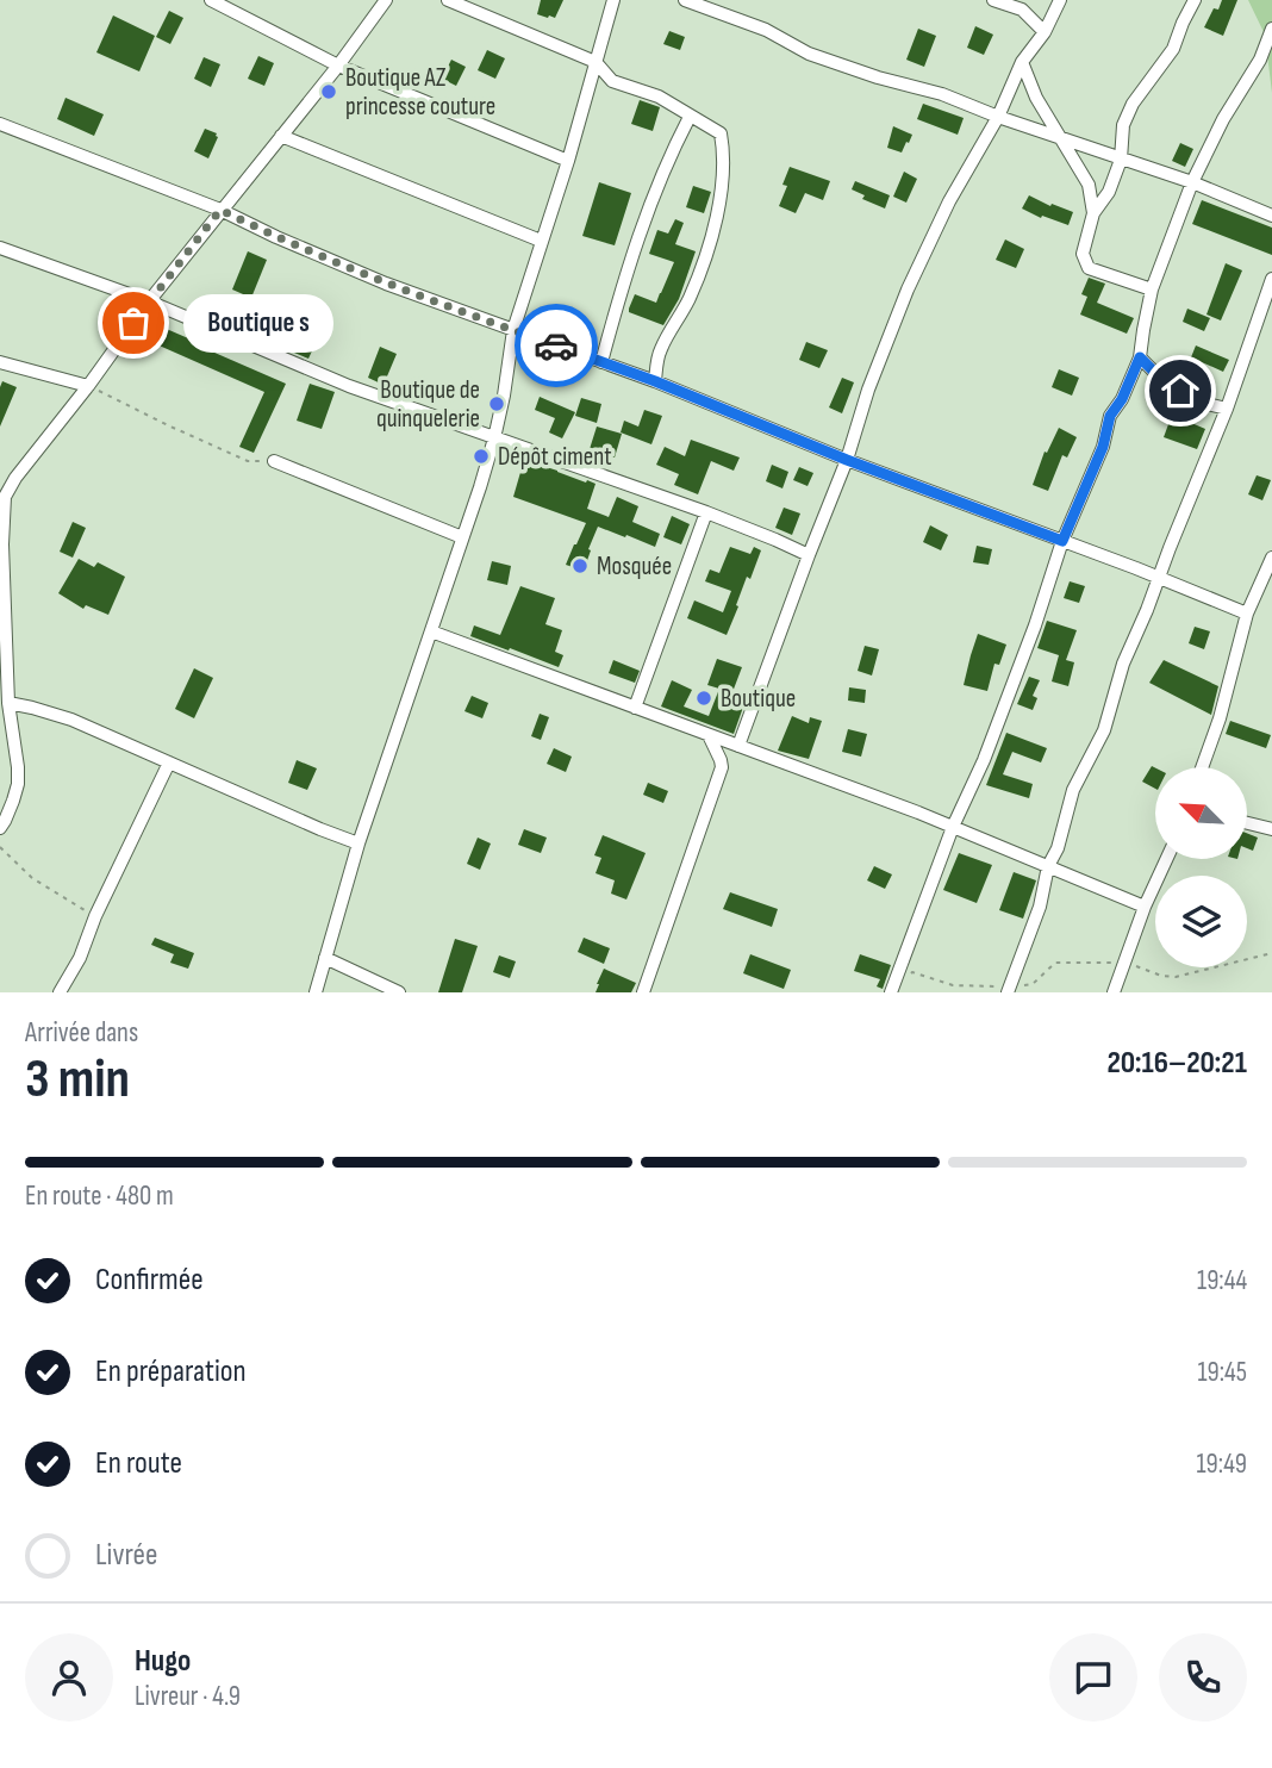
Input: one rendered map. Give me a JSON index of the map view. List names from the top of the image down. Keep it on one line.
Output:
{"places":["Boutique AZ princesse couture","Boutique s","Boutique de quinquelerie","Dépôt ciment","Mosquée","Boutique"],"north":"top left","page":{"bubble":"Boutique s","heading":["3 min","Arrivée dans","20:16–20:21"],"panel":["Hugo","Livreur · 4.9"],"bar":"En route · 480 m","list":[["Confirmée","19:44"],["En préparation","19:45"],["En route","19:49"],"Livrée"]}}
